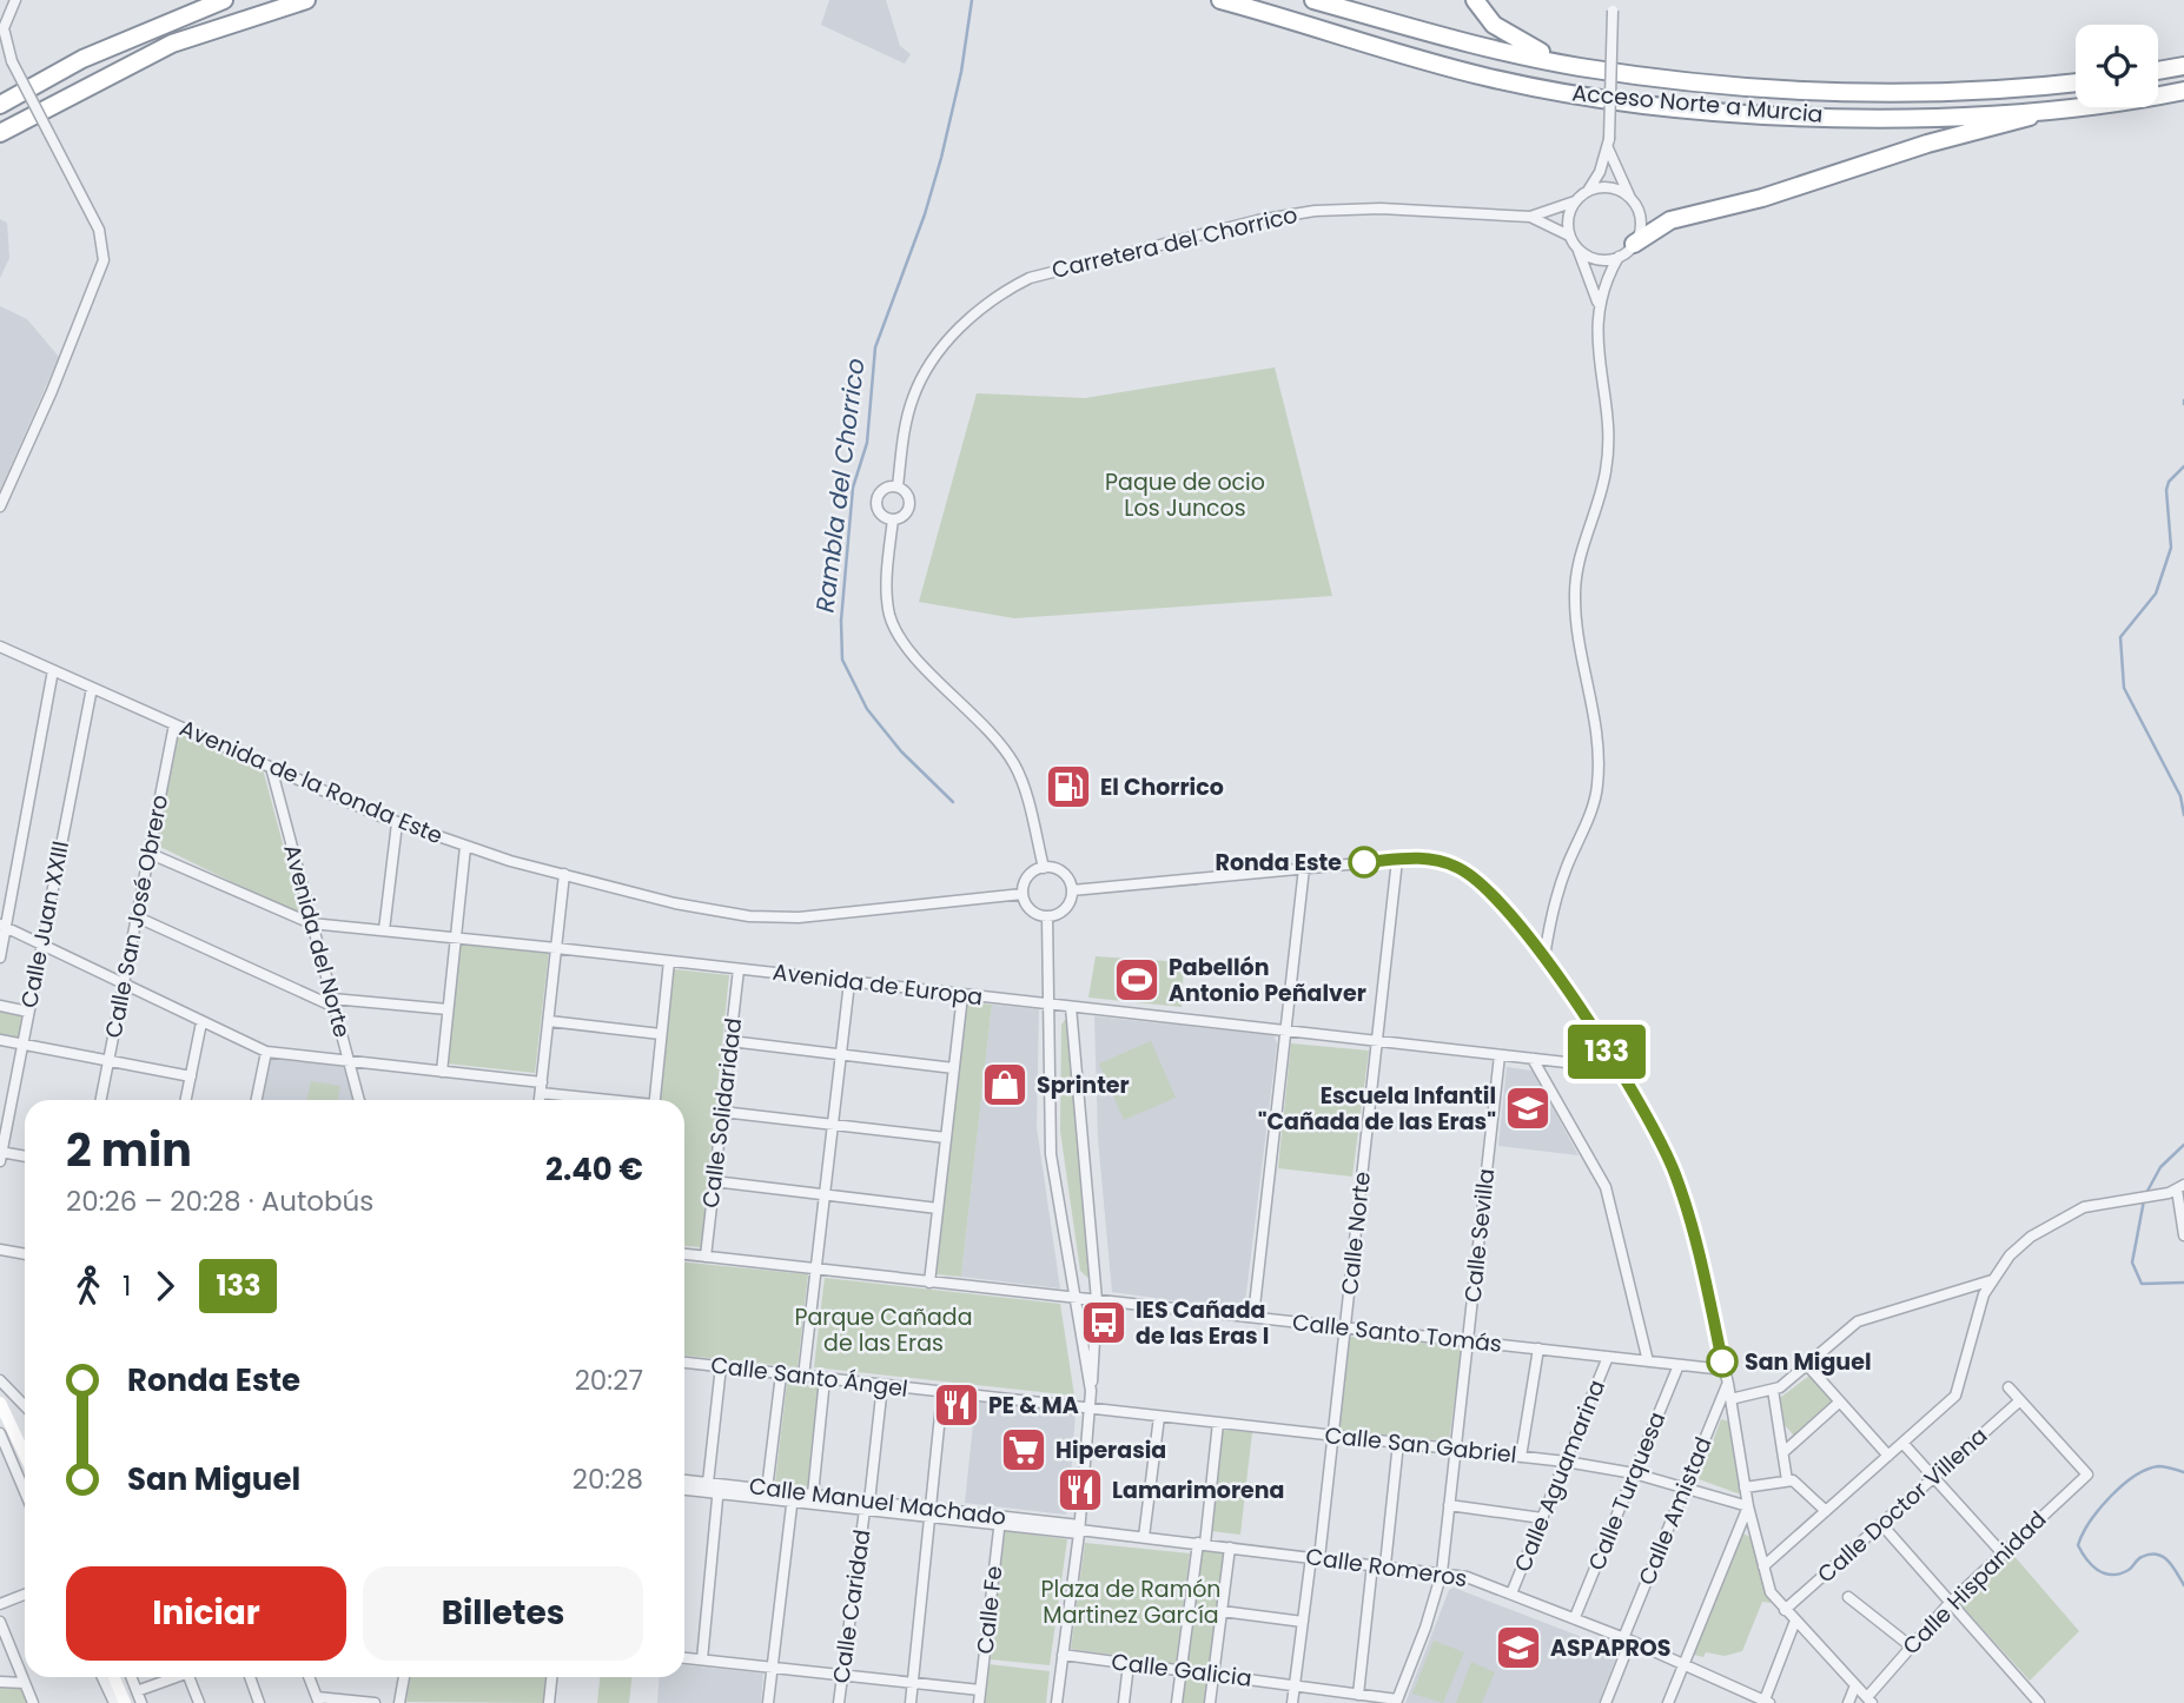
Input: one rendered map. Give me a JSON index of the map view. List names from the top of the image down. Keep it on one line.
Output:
{"streets":{"highway":["Acceso Norte a Murcia"],"street":["Carretera del Chorrico","Avenida de la Ronda Este","Calle San José Obrero","Calle Juan XXIII","Avenida del Norte","Avenida de Europa","Calle Solidaridad","Calle Norte","Calle Sevilla","Calle Santo Tomás","Calle Santo Ángel","Calle San Gabriel","Calle Aguamarina","Calle Turquesa","Calle Manuel Machado","Calle Doctor Villena","Calle Amistad","Calle Romeros","Calle Hispanidad","Calle Caridad","Calle Fe","Calle Galicia"]},"crossings":[["Avenida de la Ronda Este","Calle San José Obrero"],["Avenida de la Ronda Este","Calle Juan XXIII"],["Avenida de la Ronda Este","Avenida del Norte"],["Calle San José Obrero","Avenida de Europa"],["Avenida del Norte","Avenida de Europa"],["Avenida de Europa","Calle Solidaridad"],["Avenida de Europa","Calle Norte"],["Avenida de Europa","Calle Sevilla"],["Calle Solidaridad","Calle Santo Tomás"],["Calle Norte","Calle Santo Tomás"],["Calle Norte","Calle San Gabriel"],["Calle Norte","Calle Romeros"],["Calle Norte","Calle Galicia"],["Calle Sevilla","Calle Santo Tomás"],["Calle Sevilla","Calle San Gabriel"],["Calle Sevilla","Calle Romeros"],["Calle Sevilla","Calle Galicia"],["Calle Santo Tomás","Calle Aguamarina"],["Calle Santo Tomás","Calle Turquesa"],["Calle Santo Ángel","Calle San Gabriel"],["Calle Santo Ángel","Calle Caridad"],["Calle San Gabriel","Calle Aguamarina"],["Calle San Gabriel","Calle Turquesa"],["Calle San Gabriel","Calle Amistad"],["Calle Aguamarina","Calle Romeros"],["Calle Turquesa","Calle Romeros"],["Calle Manuel Machado","Calle Romeros"],["Calle Manuel Machado","Calle Caridad"],["Calle Manuel Machado","Calle Fe"],["Calle Doctor Villena","Calle Hispanidad"],["Calle Amistad","Calle Romeros"]],"water":["Rambla del Chorrico"],"parks":["Paque de ocio Los Juncos","Parque Cañada de las Eras","Plaza de Ramón Martinez García"],"places":{"fuel station":["El Chorrico"],"other":["Ronda Este","San Miguel"],"sports":["Pabellón Antonio Peñalver"],"shop":["Sprinter"],"school or university":["Escuela Infantil \"Cañada de las Eras\"","ASPAPROS"],"bus stop":["IES Cañada de las Eras I"],"restaurant":["PE & MA","Lamarimorena"],"supermarket":["Hiperasia"]},"lines":["bus line 133"],"page":{"on_map":"133","heading":["2 min","20:26 – 20:28 · Autobús","2.40 €"],"legs":["1","133"],"list":[{"name":"Ronda Este","value":"20:27"},{"name":"San Miguel","value":"20:28"}],"buttons":["Iniciar","Billetes"]}}
